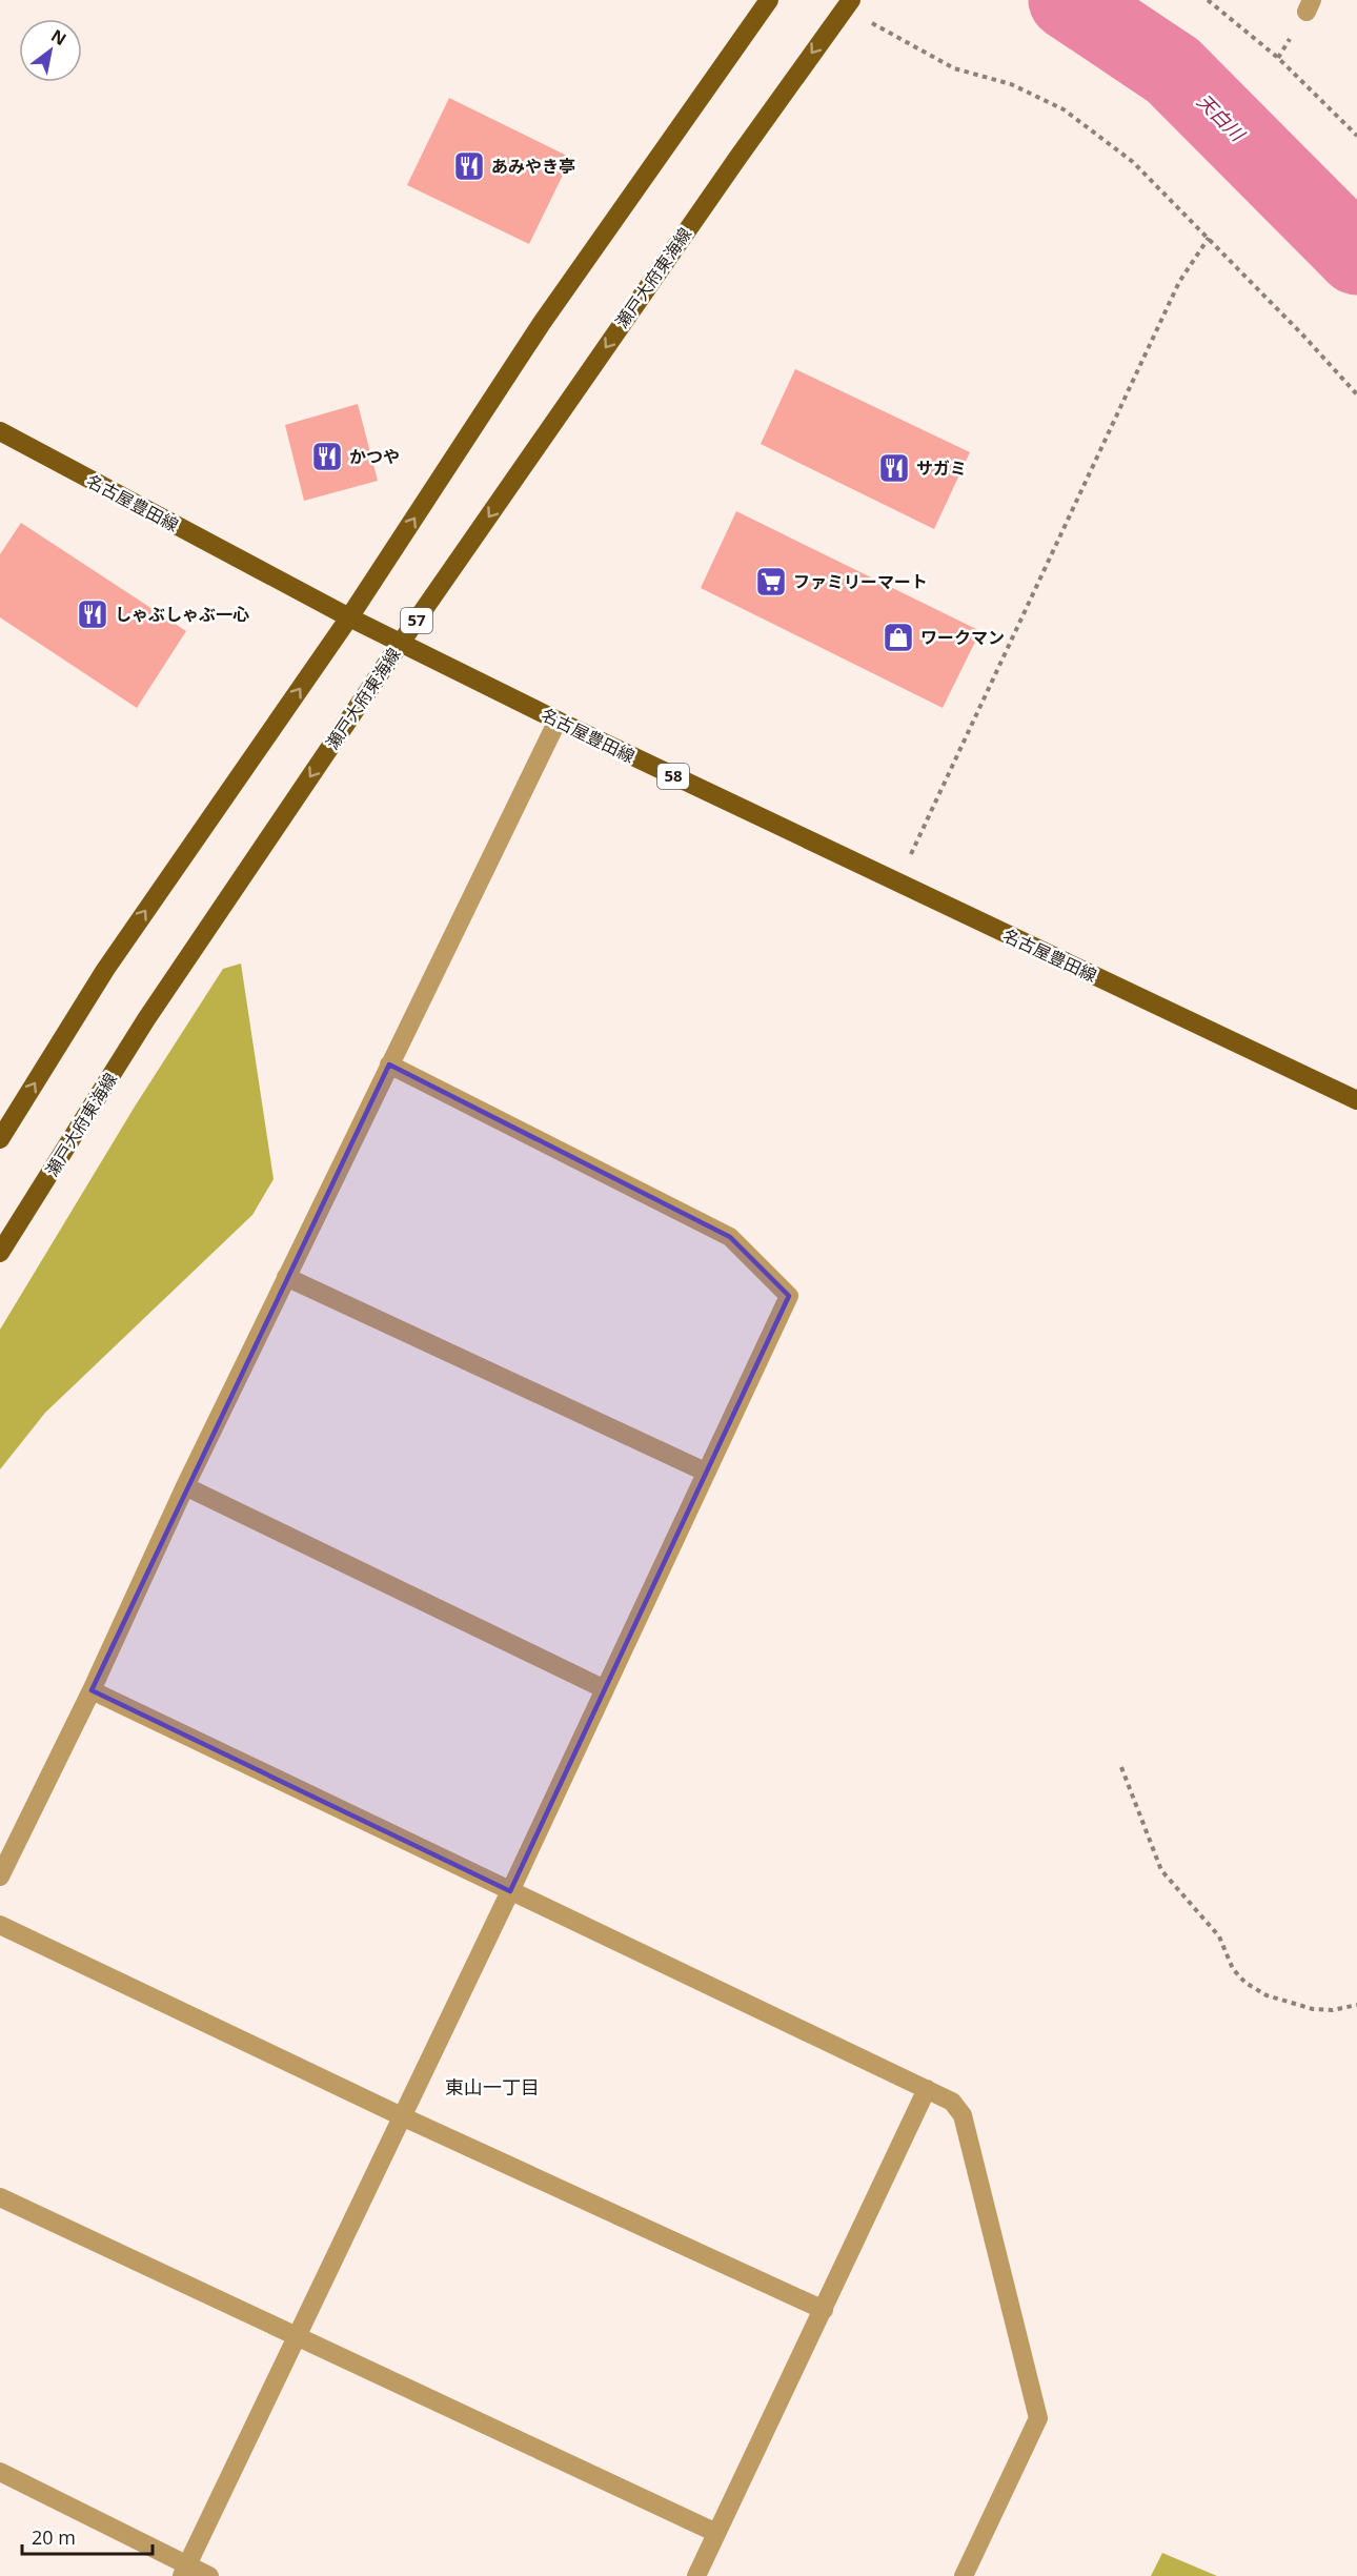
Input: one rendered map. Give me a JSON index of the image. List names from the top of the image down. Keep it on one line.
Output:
{"streets":{"main road":["瀬戸大府東海線","名古屋豊田線","57","58"]},"crossings":[["瀬戸大府東海線","名古屋豊田線"]],"districts":["東山一丁目"],"water":["天白川"],"places":{"restaurant":["あみやき亭","かつや","サガミ","しゃぶしゃぶ一心"],"supermarket":["ファミリーマート"],"shop":["ワークマン"]},"scale_bar":"20 m","north":"top right"}
